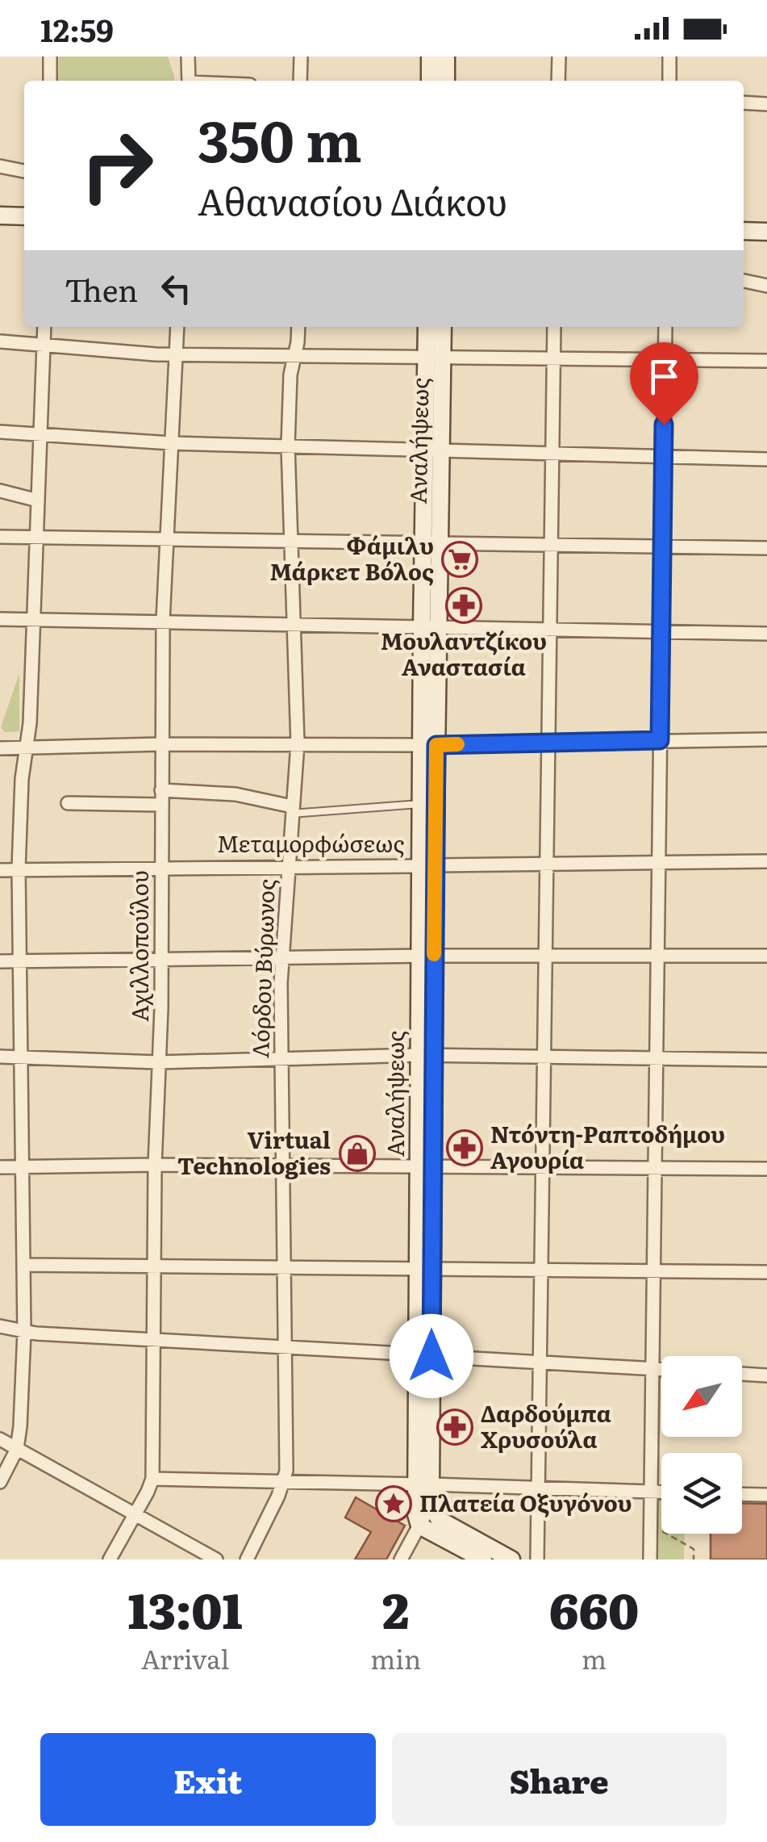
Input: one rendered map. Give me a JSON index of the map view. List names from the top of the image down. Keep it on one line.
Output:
{"streets":{"main road":["Αναλήψεως"],"street":["Μεταμορφώσεως","Αχιλλοπούλου","Λόρδου Βύρωνος"]},"crossings":[["Αναλήψεως","Μεταμορφώσεως"],["Μεταμορφώσεως","Αχιλλοπούλου"],["Μεταμορφώσεως","Λόρδου Βύρωνος"]],"places":{"supermarket":["Φάμιλυ Μάρκετ Βόλος"],"pharmacy":["Μουλαντζίκου Αναστασία","Ντόντη-Ραπτοδήμου Αγουρία","Δαρδούμπα Χρυσούλα"],"shop":["Virtual Technologies"],"place":["Πλατεία Οξυγόνου"]},"north":"bottom left","page":{"status":"12:59","turn":["350 m","Αθανασίου Διάκου"],"then":"Then","eta":["13:01","Arrival","2","min","660","m"],"buttons":["Exit","Share"]}}
